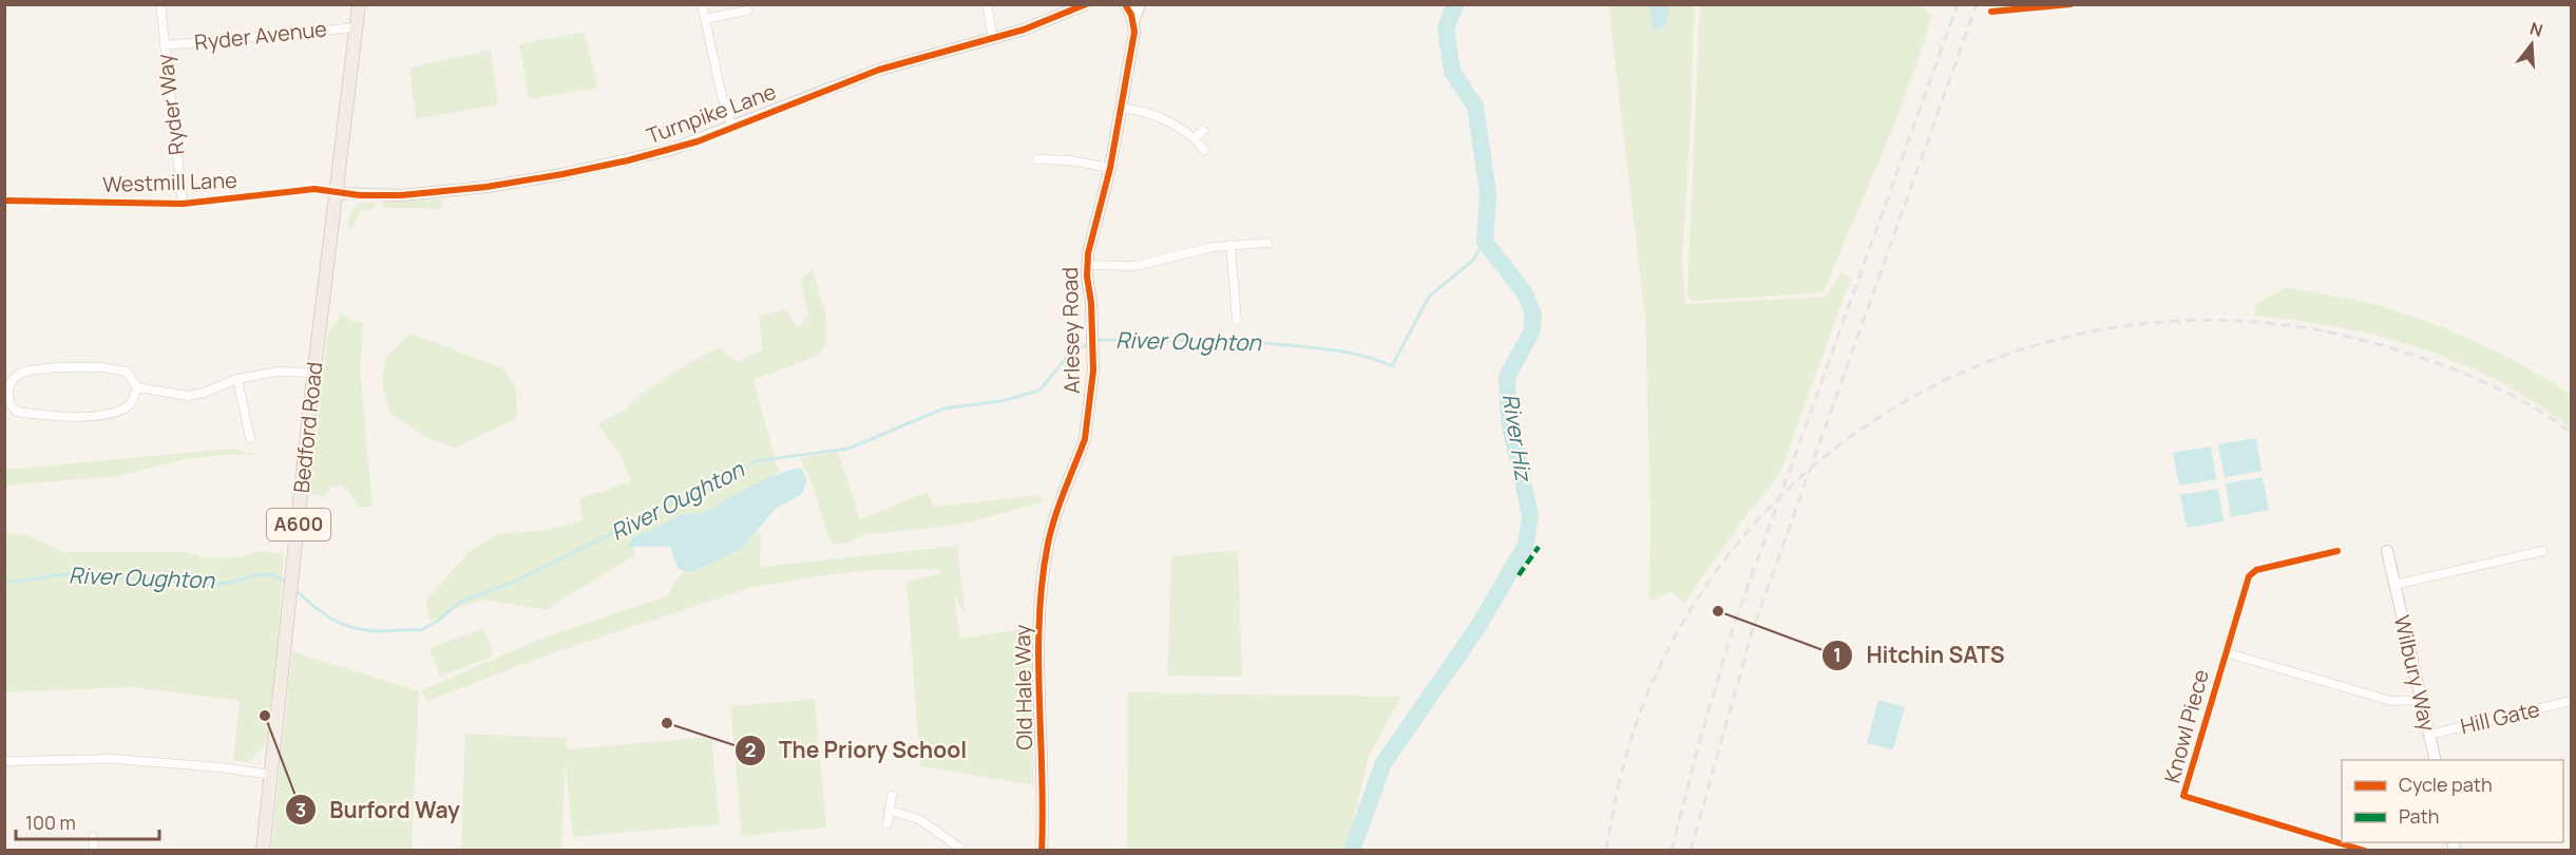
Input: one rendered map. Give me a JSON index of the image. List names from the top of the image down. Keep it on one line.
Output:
{"streets":{"main road":["Bedford Road","A600"],"street":["Ryder Avenue","Ryder Way","Turnpike Lane","Westmill Lane","Arlesey Road","Wilbury Way","Old Hale Way","Hill Gate","Knowl Piece"]},"crossings":[["Ryder Avenue","Ryder Way"],["Ryder Avenue","Bedford Road"],["Ryder Way","Westmill Lane"],["Turnpike Lane","Westmill Lane"],["Turnpike Lane","Bedford Road"],["Westmill Lane","Bedford Road"],["Arlesey Road","Old Hale Way"],["Wilbury Way","Hill Gate"],["Wilbury Way","Knowl Piece"]],"water":["River Oughton","River Hiz"],"places":["Hitchin SATS","Burford Way","The Priory School"],"legend":["Cycle path","Path"],"scale_bar":"100 m","north":"top"}
